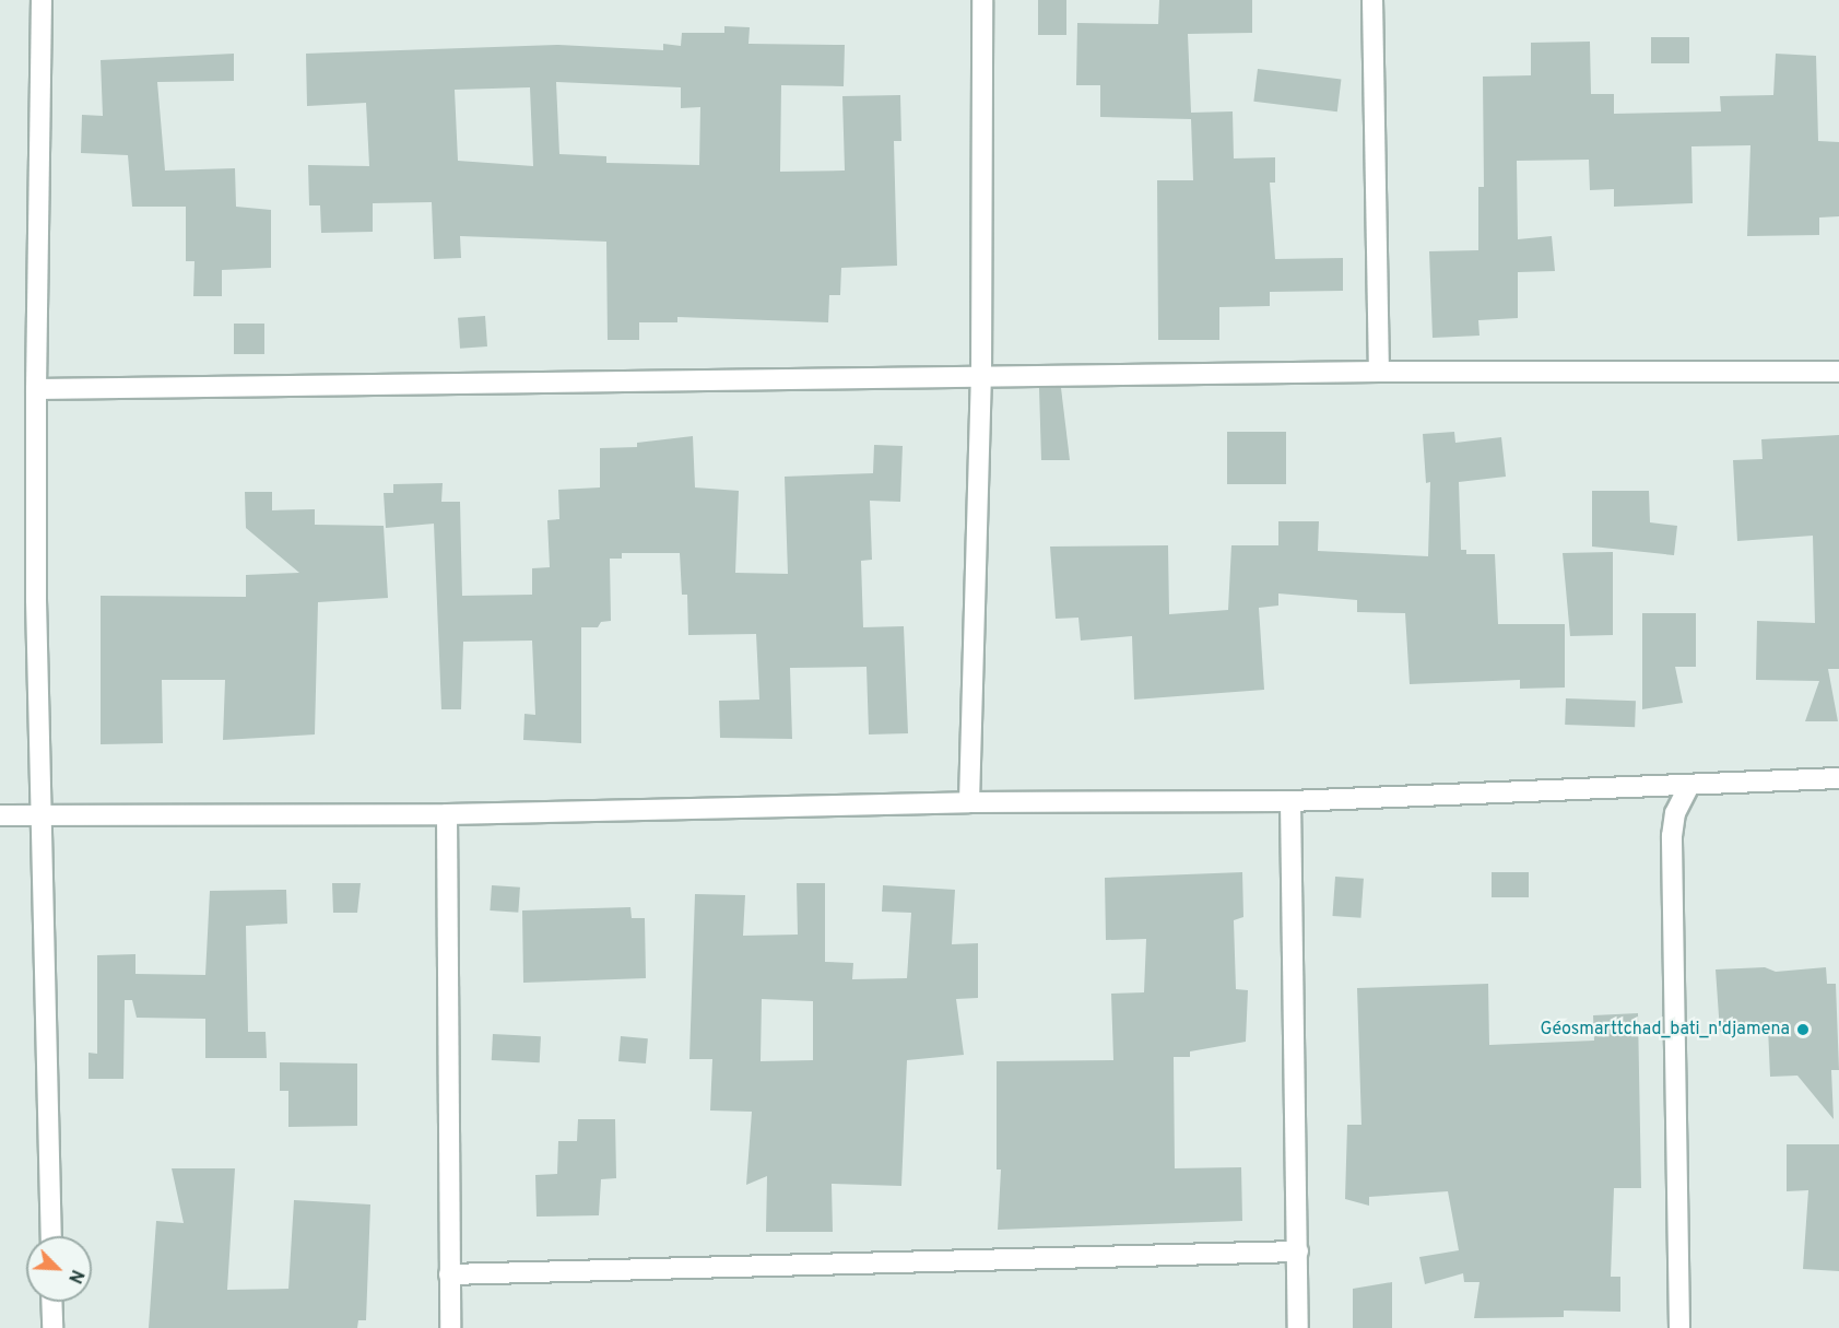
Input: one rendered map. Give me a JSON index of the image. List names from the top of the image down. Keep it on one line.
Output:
{"places":["Géosmarttchad_bati_n'djamena"],"north":"bottom right"}
